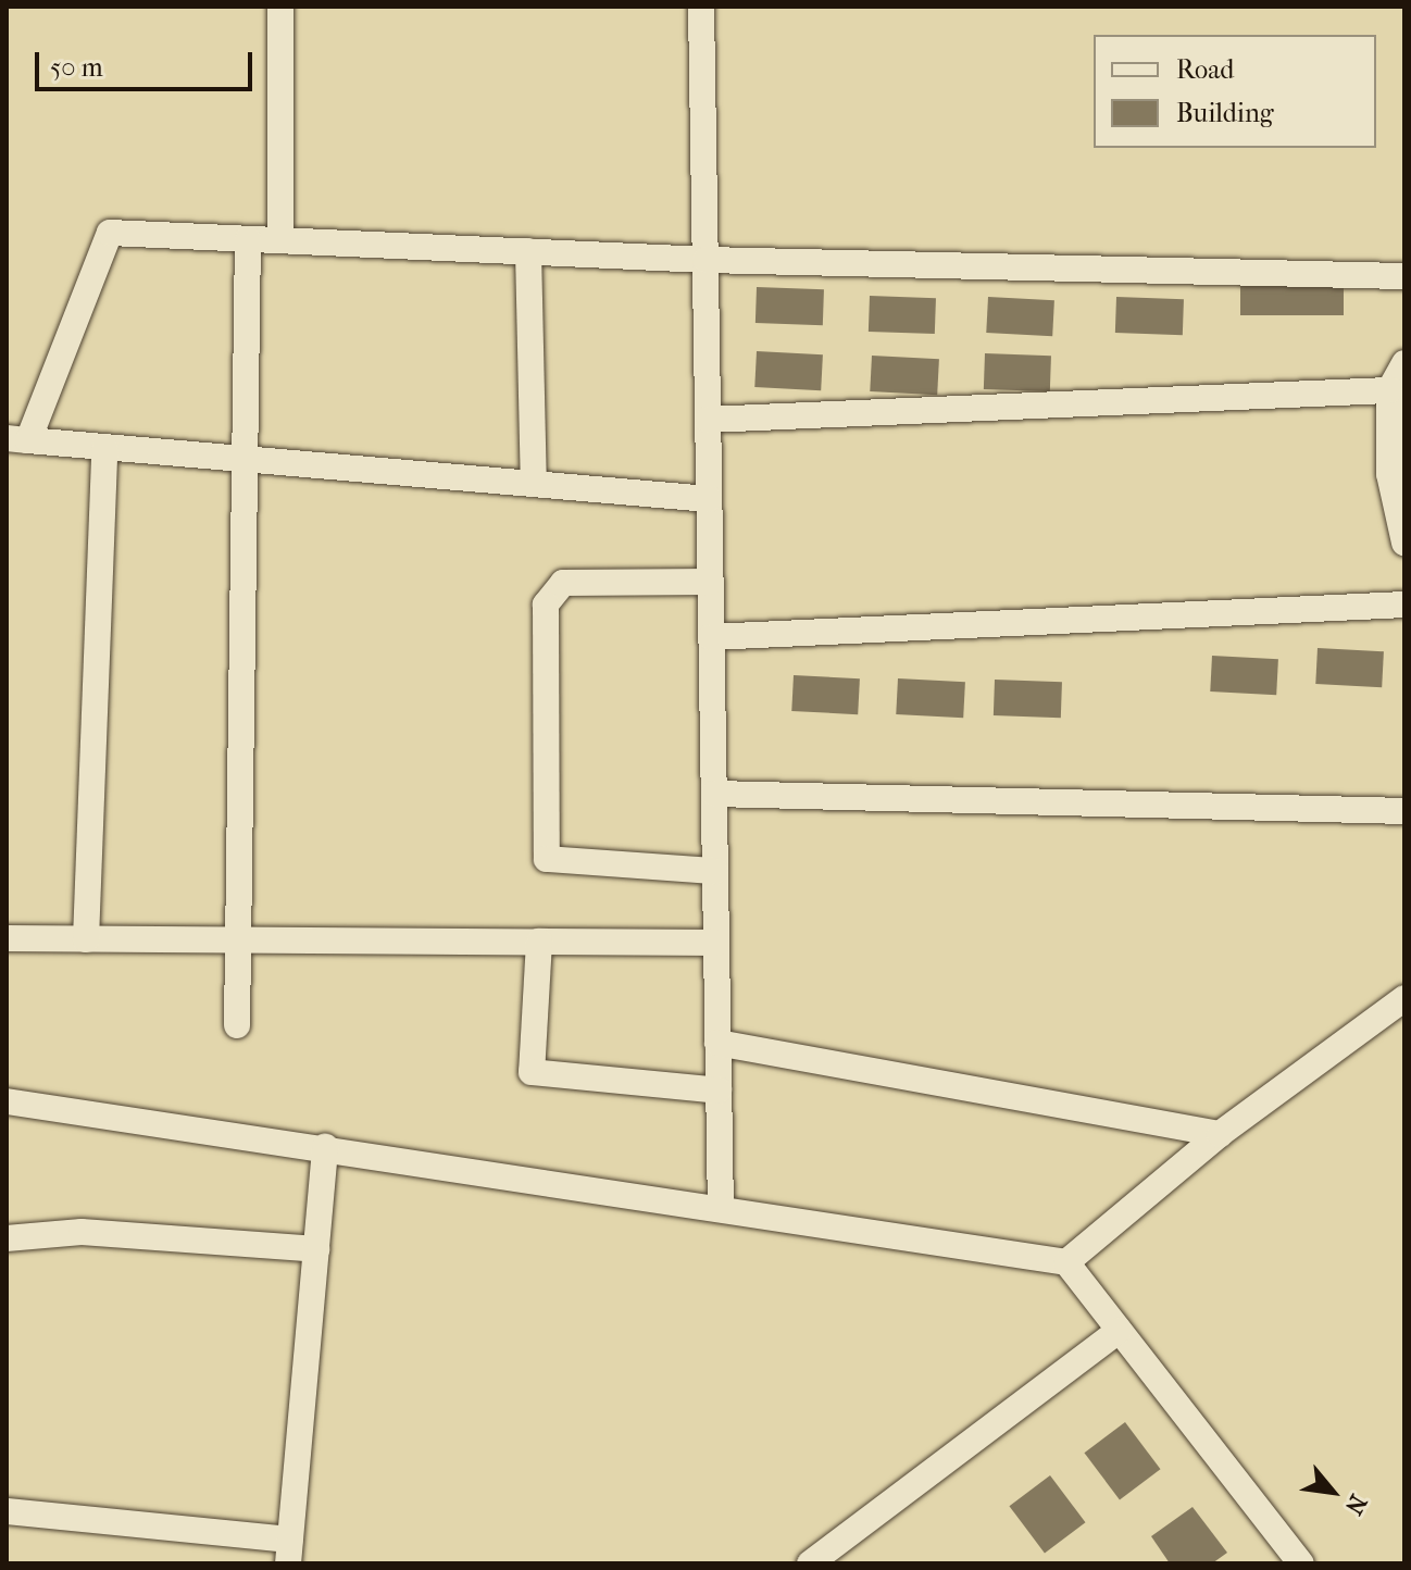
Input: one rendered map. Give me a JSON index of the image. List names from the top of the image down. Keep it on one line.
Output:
{"legend":["Road","Building"],"scale_bar":"50 m","north":"bottom right"}
